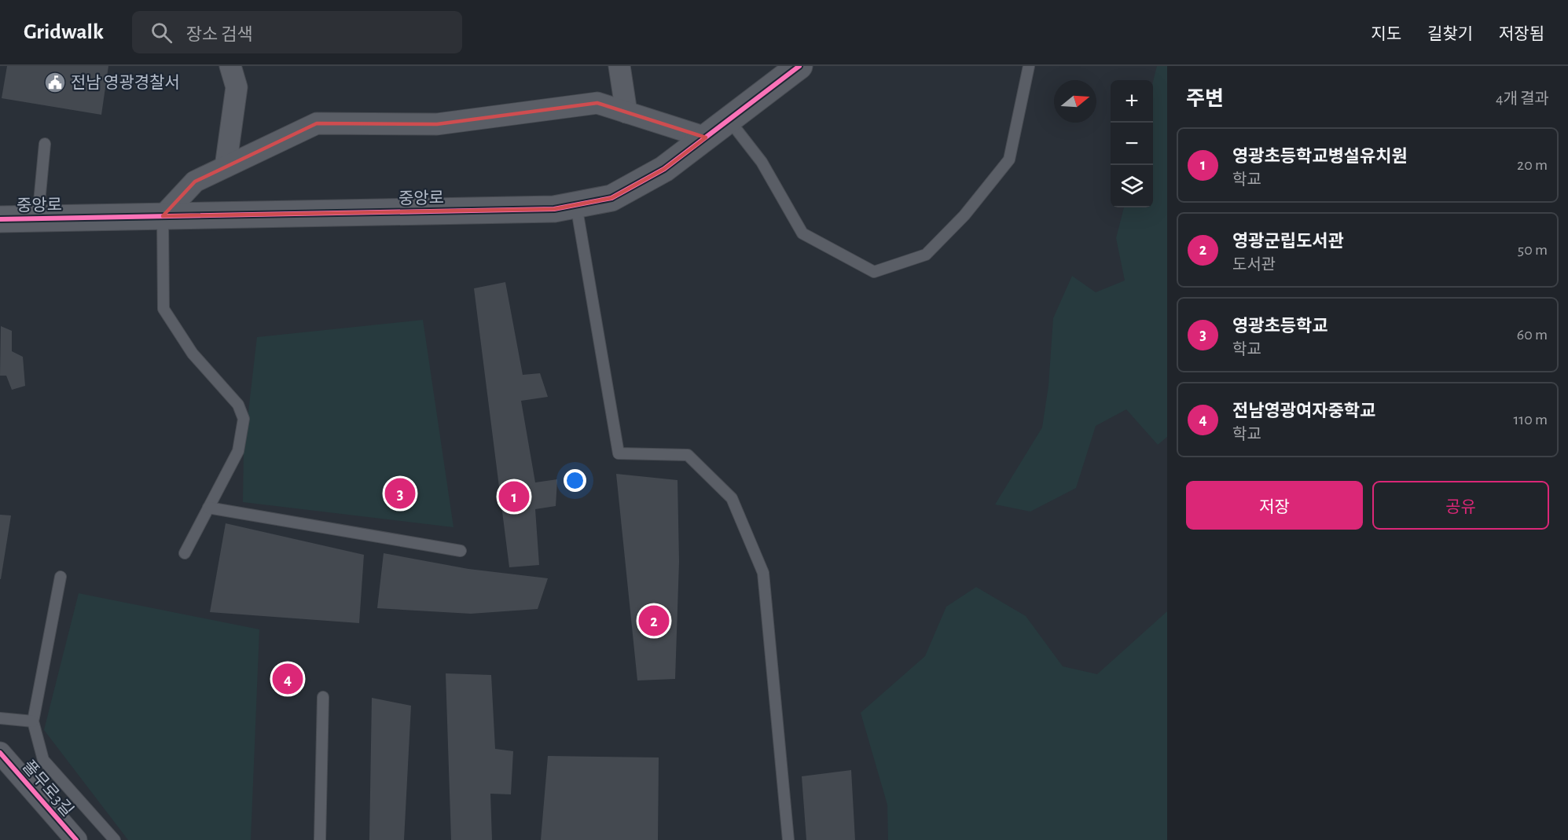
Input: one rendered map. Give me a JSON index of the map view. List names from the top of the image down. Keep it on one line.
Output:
{"streets":{"street":["중앙로","풀무로3길"]},"places":{"public building":["전남 영광경찰서"]},"north":"right","page":{"header":"Gridwalk","search":"장소 검색","nav":["지도","길찾기","저장됨"],"heading":["주변","4개 결과"],"map_buttons":["+","−"],"list":[{"mark":"1","name":"영광초등학교병설유치원","note":"학교","value":"20 m"},{"mark":"2","name":"영광군립도서관","note":"도서관","value":"50 m"},{"mark":"3","name":"영광초등학교","note":"학교","value":"60 m"},{"mark":"4","name":"전남영광여자중학교","note":"학교","value":"110 m"}],"buttons":["저장","공유"],"pins":["3","1","2","4"]}}
